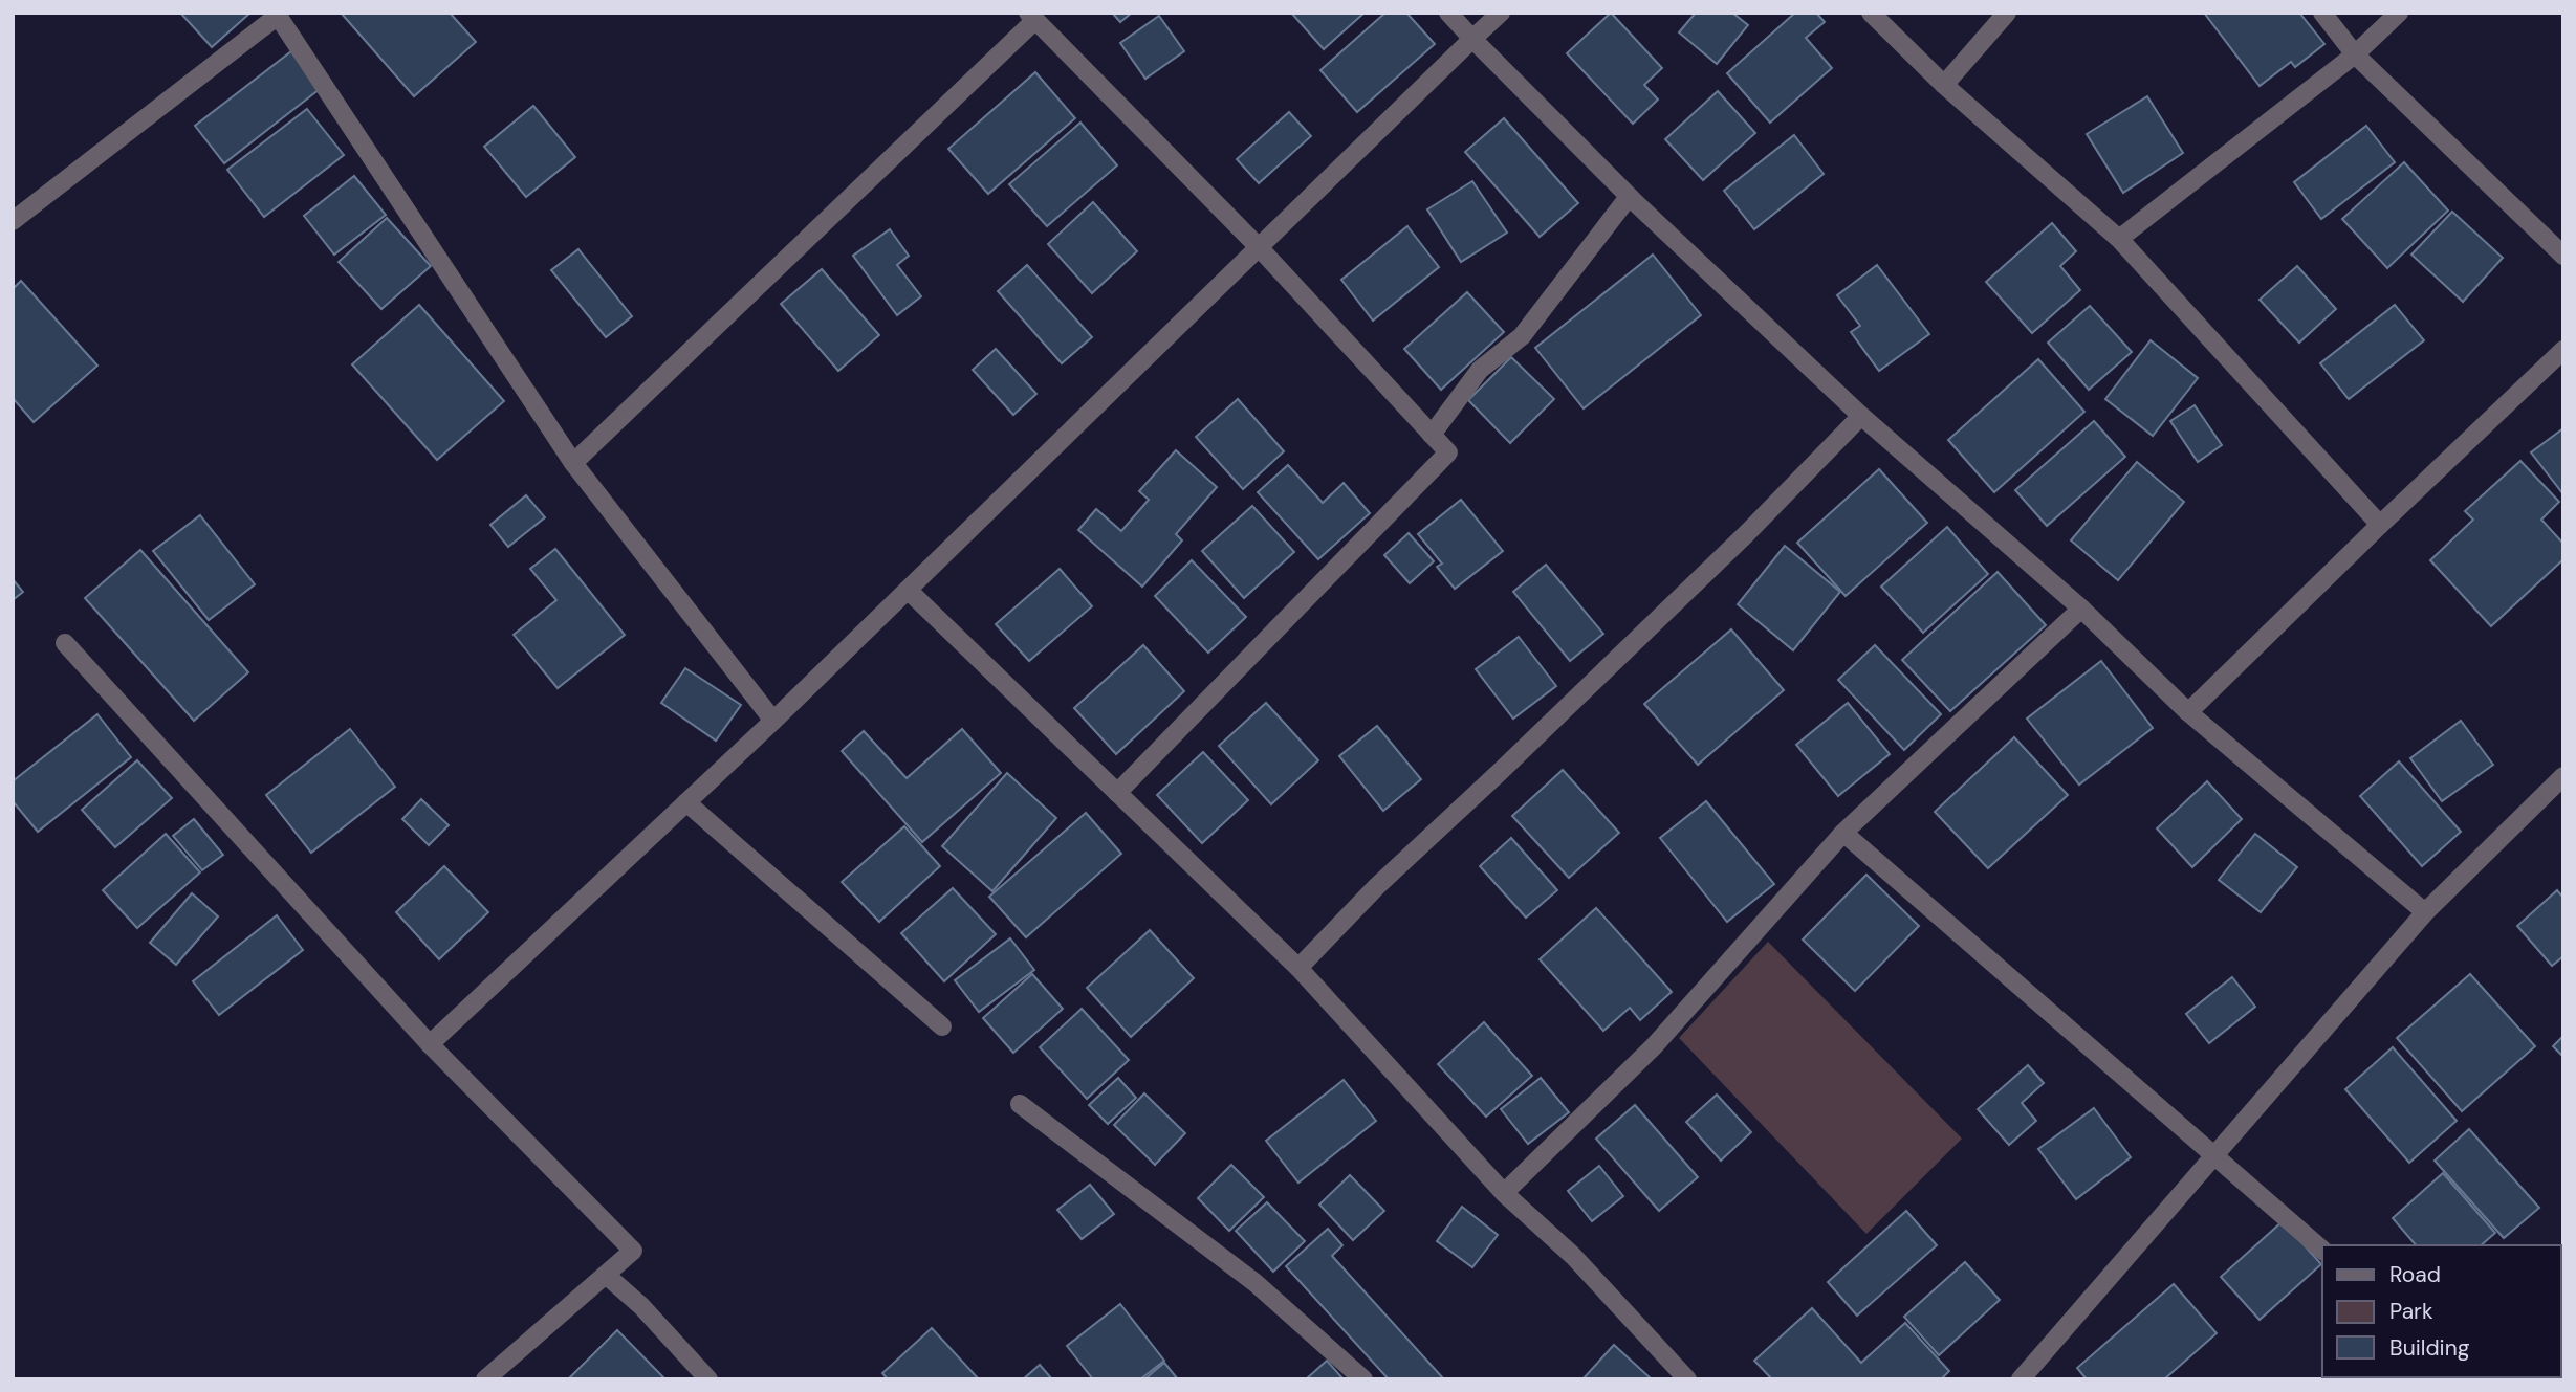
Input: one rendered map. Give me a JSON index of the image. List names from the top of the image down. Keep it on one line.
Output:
{"legend":["Road","Park","Building"]}
